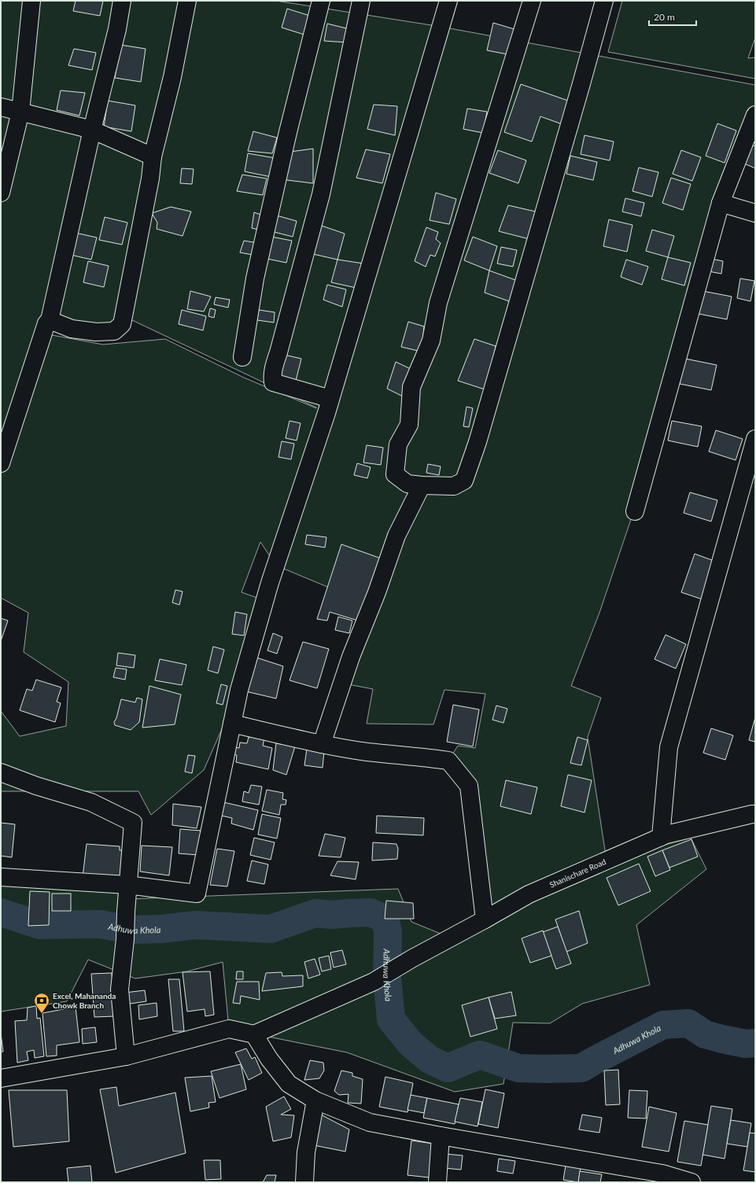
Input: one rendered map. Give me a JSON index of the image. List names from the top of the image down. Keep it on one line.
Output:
{"streets":{"street":["Shanischare Road"]},"water":["Adhuwa Khola"],"places":{"bank":["Excel, Mahananda Chowk Branch"]},"scale_bar":"20 m"}
